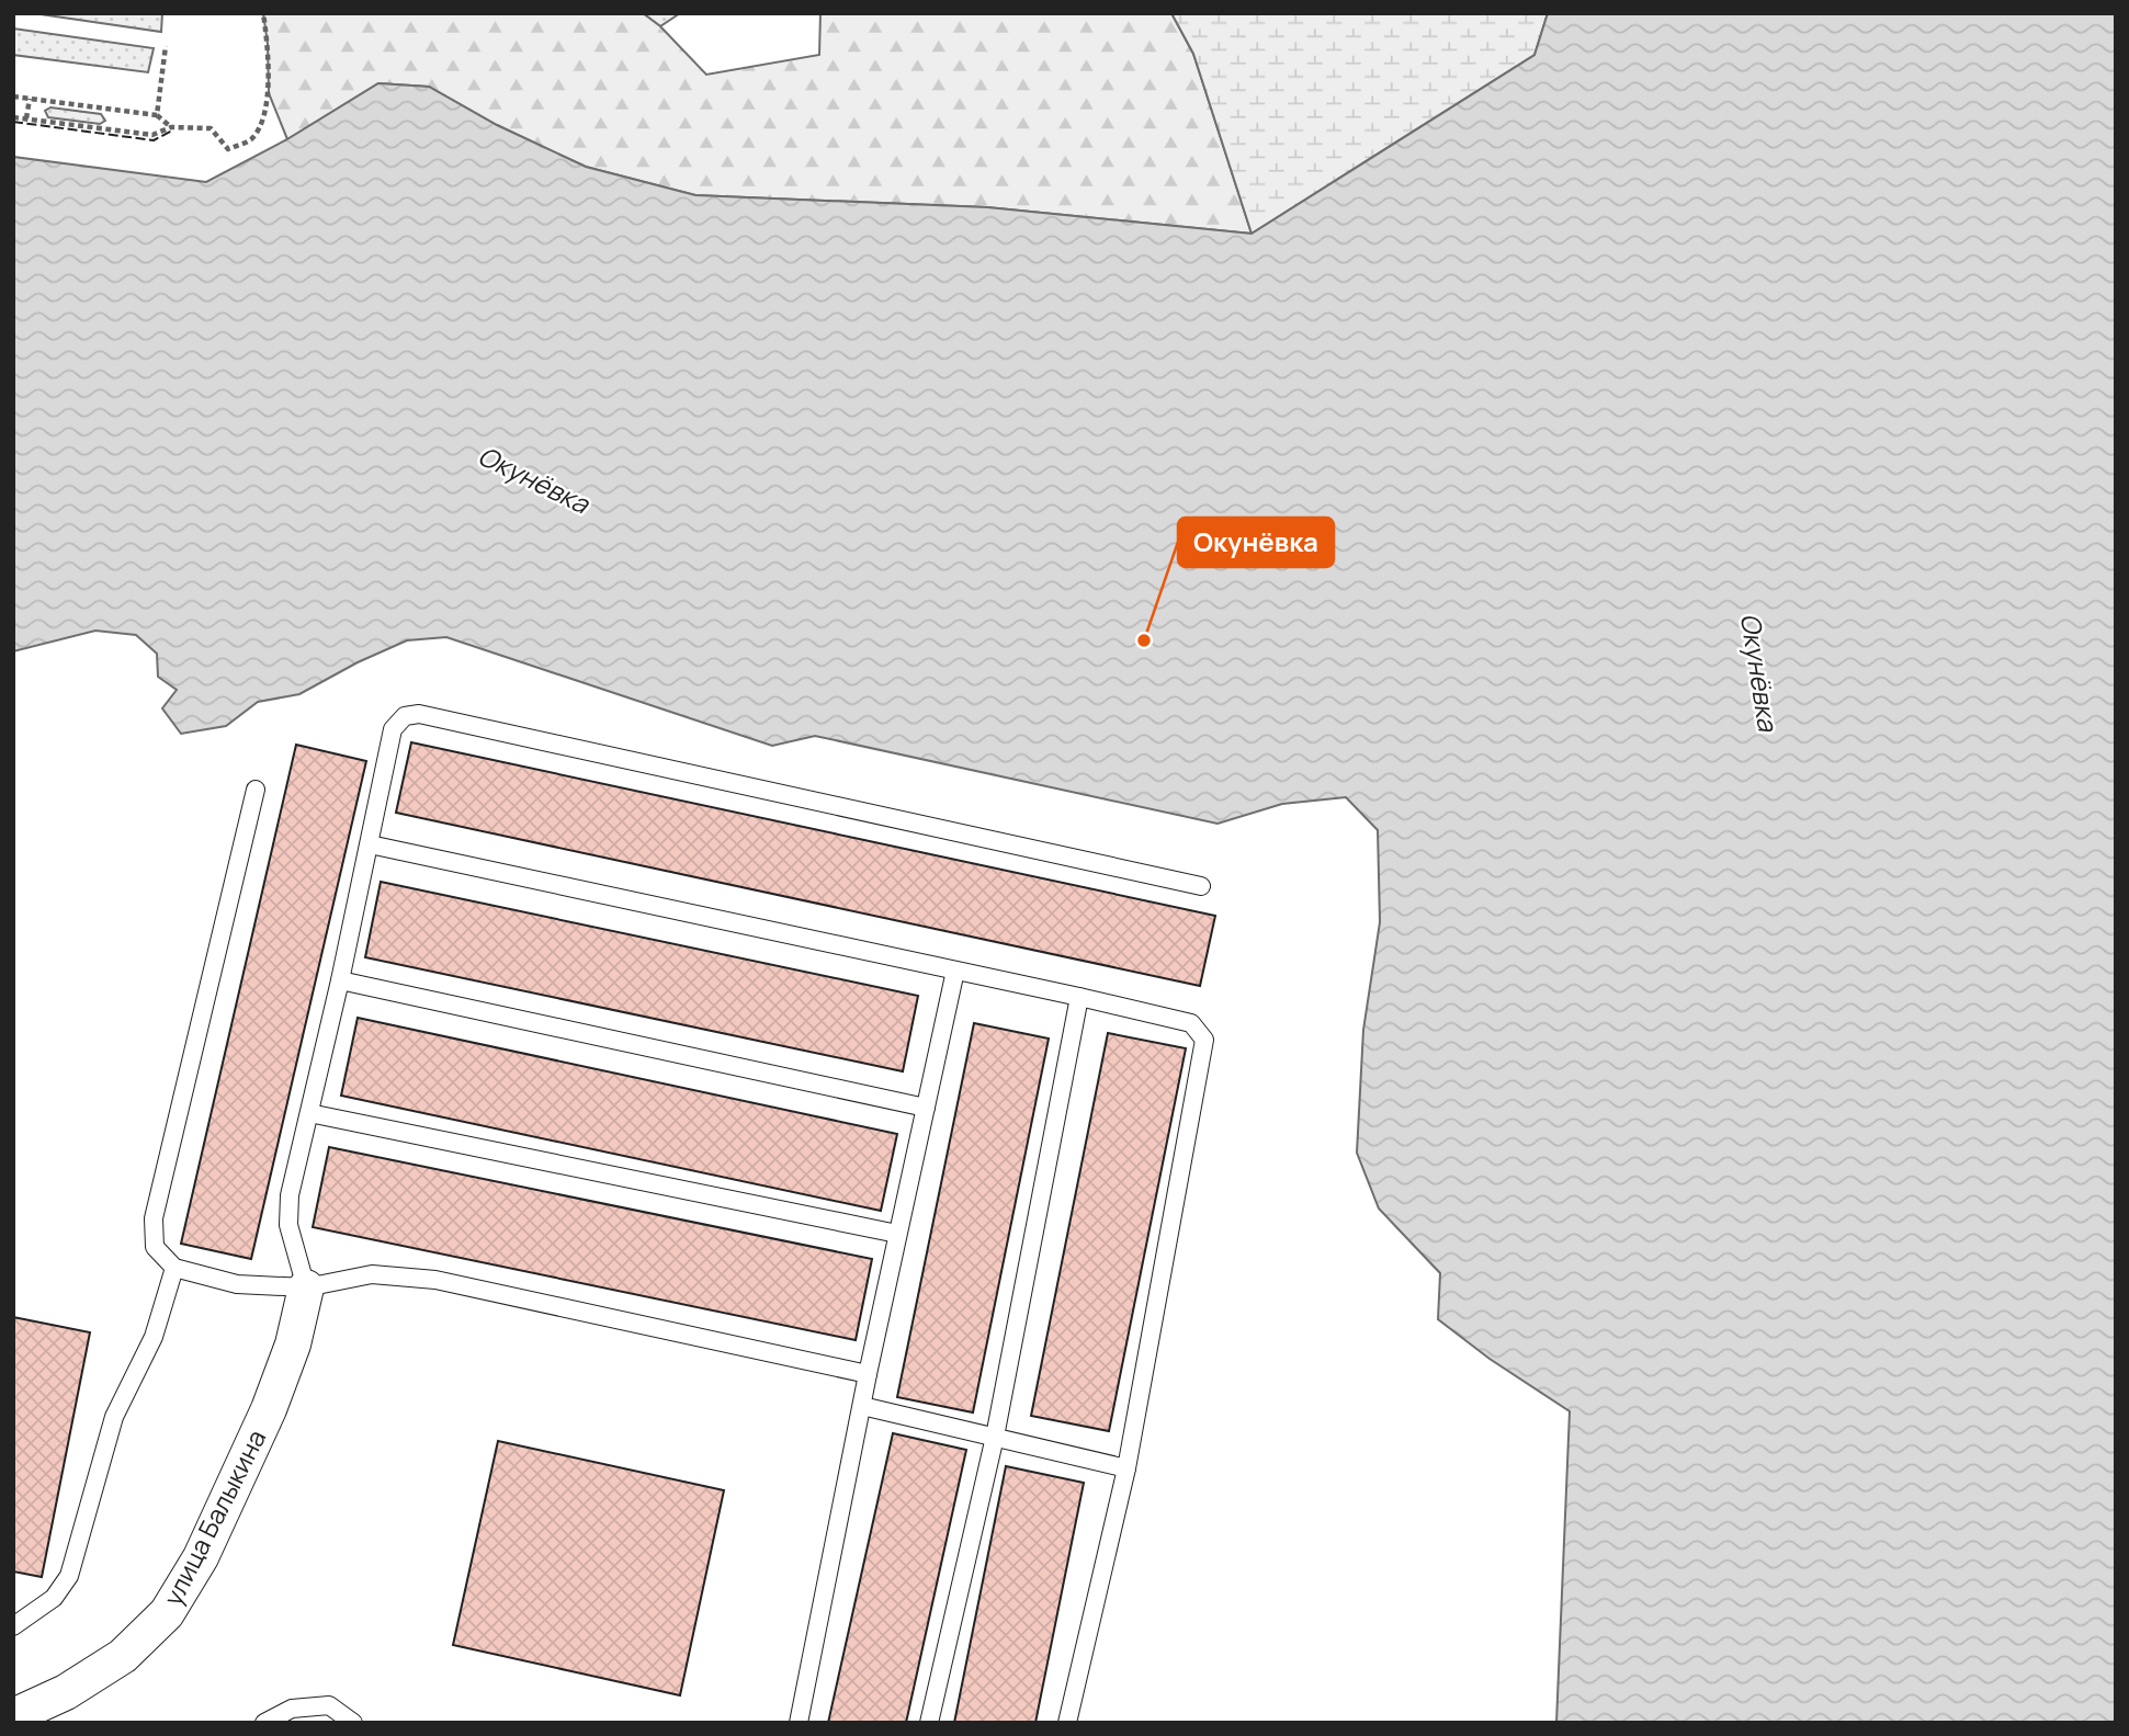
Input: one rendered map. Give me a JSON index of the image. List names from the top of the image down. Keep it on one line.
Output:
{"streets":{"street":["улица Балыкина"]},"water":["Окунёвка"],"places":["Окунёвка"]}
